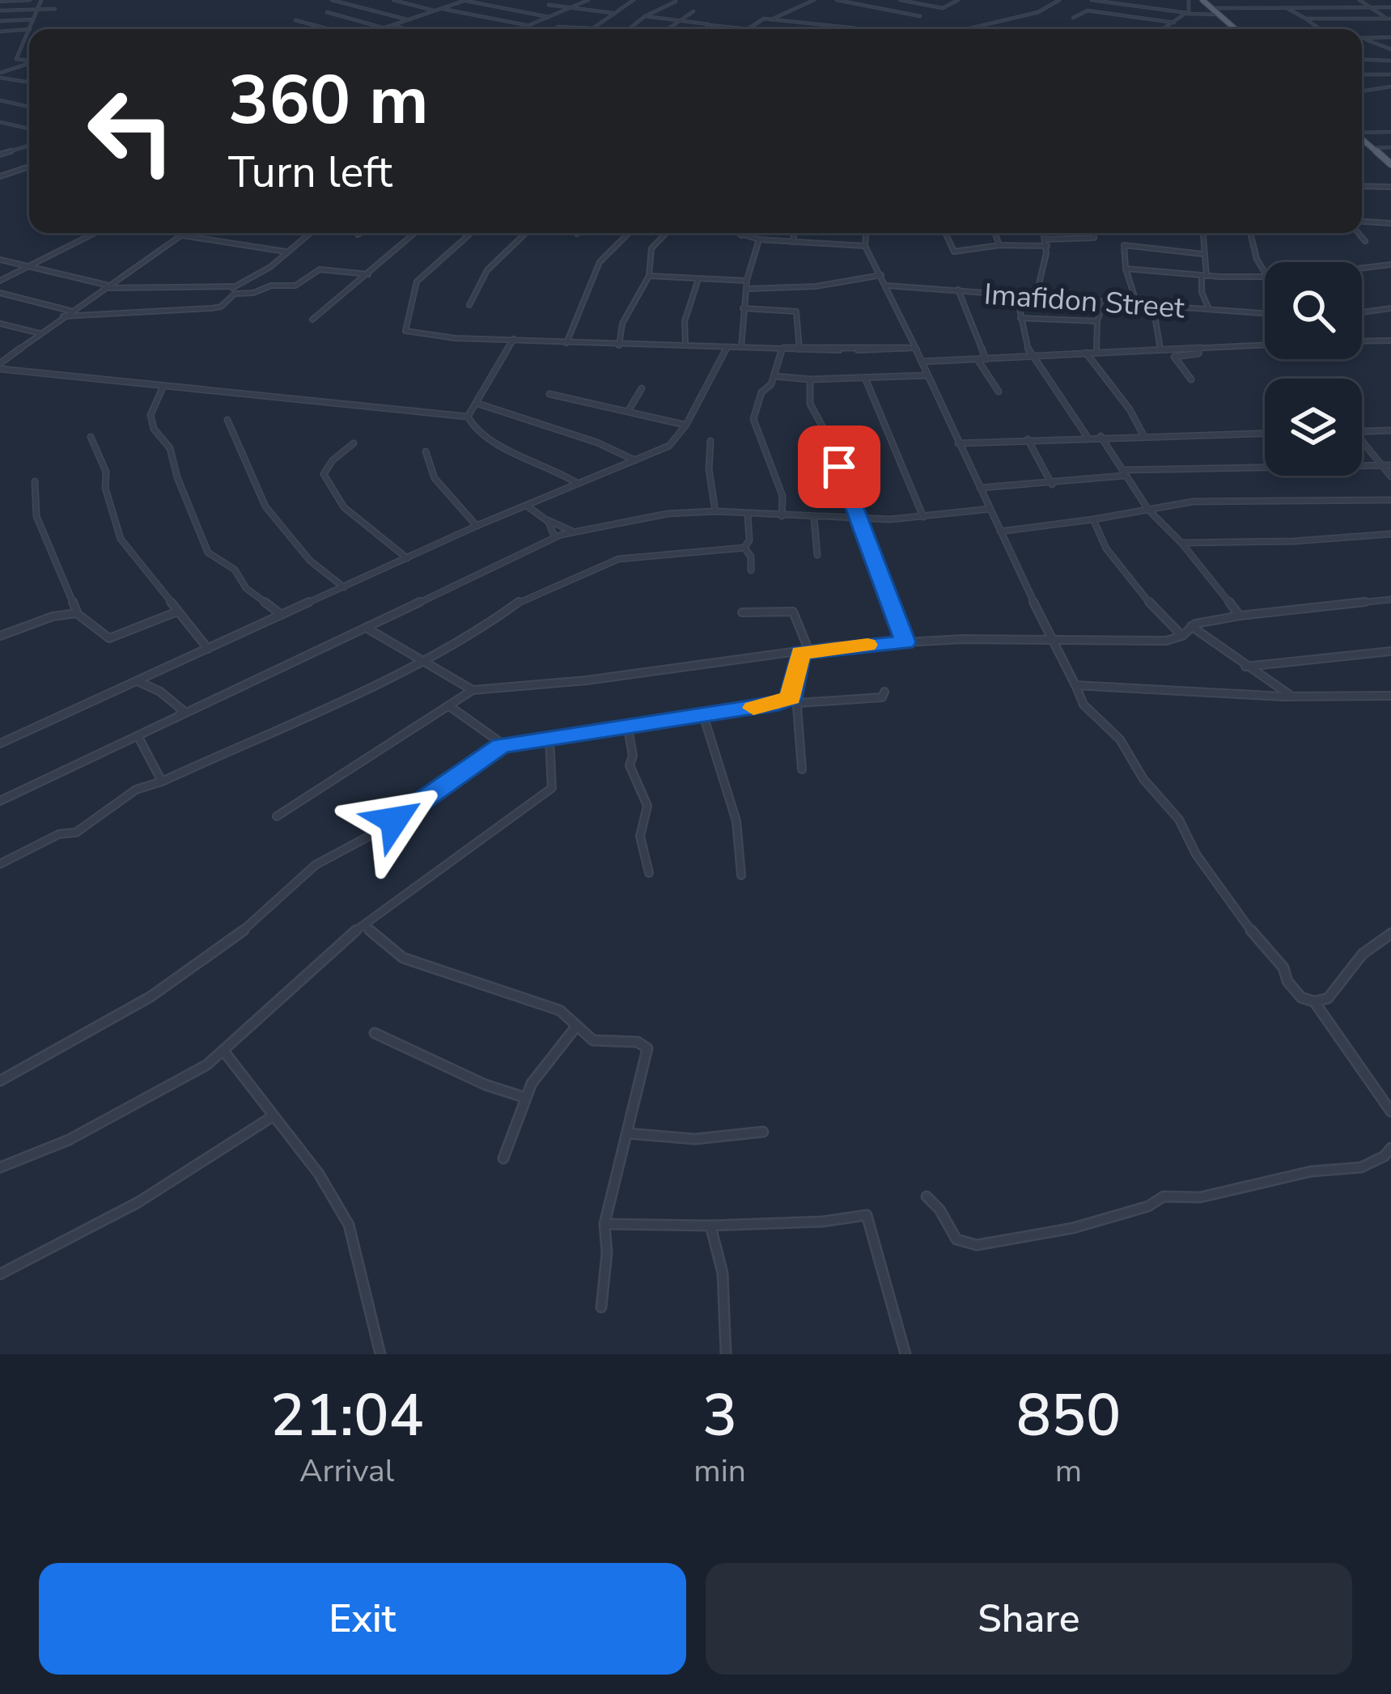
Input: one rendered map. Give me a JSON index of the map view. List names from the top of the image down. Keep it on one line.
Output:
{"streets":{"street":["Imafidon Street"]},"page":{"turn":["360 m","Turn left"],"eta":["21:04","Arrival","3","min","850","m"],"buttons":["Exit","Share"]}}
